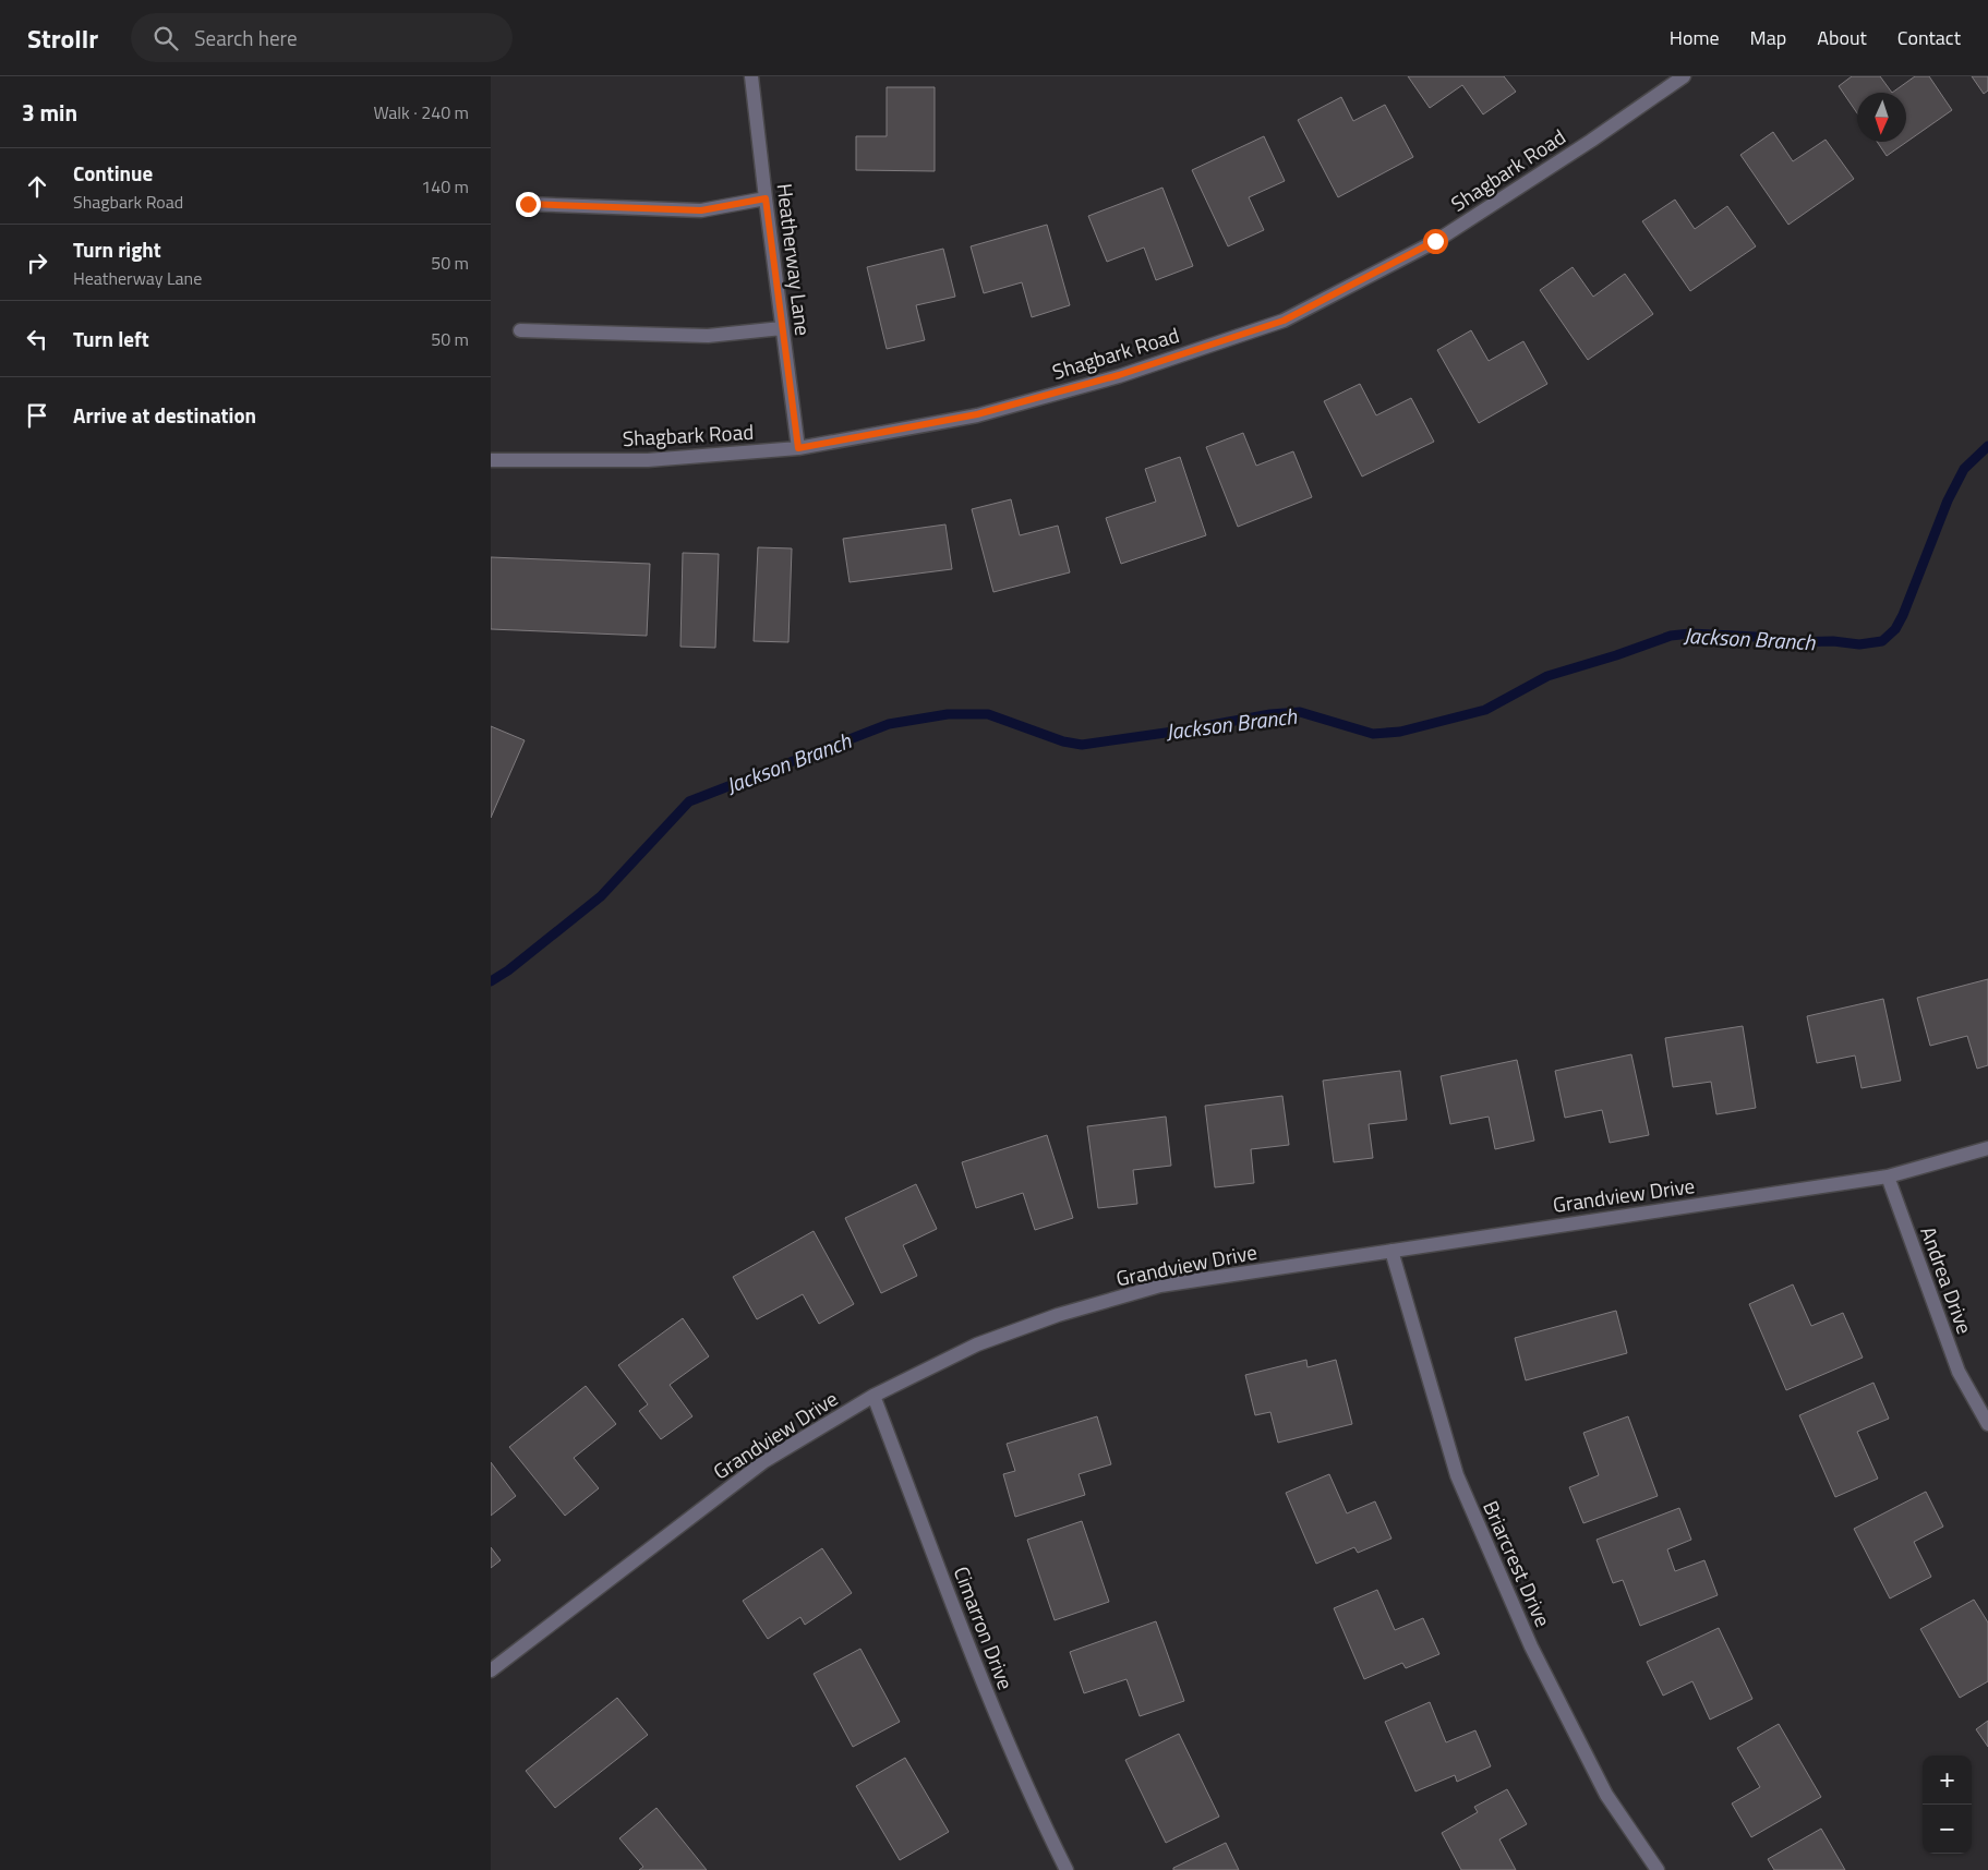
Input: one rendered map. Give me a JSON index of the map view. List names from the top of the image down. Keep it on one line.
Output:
{"streets":{"street":["Shagbark Road","Heatherway Lane","Grandview Drive","Andrea Drive","Briarcrest Drive","Cimarron Drive"]},"crossings":[["Shagbark Road","Heatherway Lane"],["Grandview Drive","Andrea Drive"],["Grandview Drive","Briarcrest Drive"],["Grandview Drive","Cimarron Drive"]],"water":["Jackson Branch"],"north":"bottom","page":{"header":"Strollr","search":"Search here","nav":["Home","Map","About","Contact"],"heading":["3 min","Walk · 240 m"],"list":[["Continue","Shagbark Road","140 m"],["Turn right","Heatherway Lane","50 m"],["Turn left","50 m"],"Arrive at destination"],"map_buttons":["+","−"]}}
